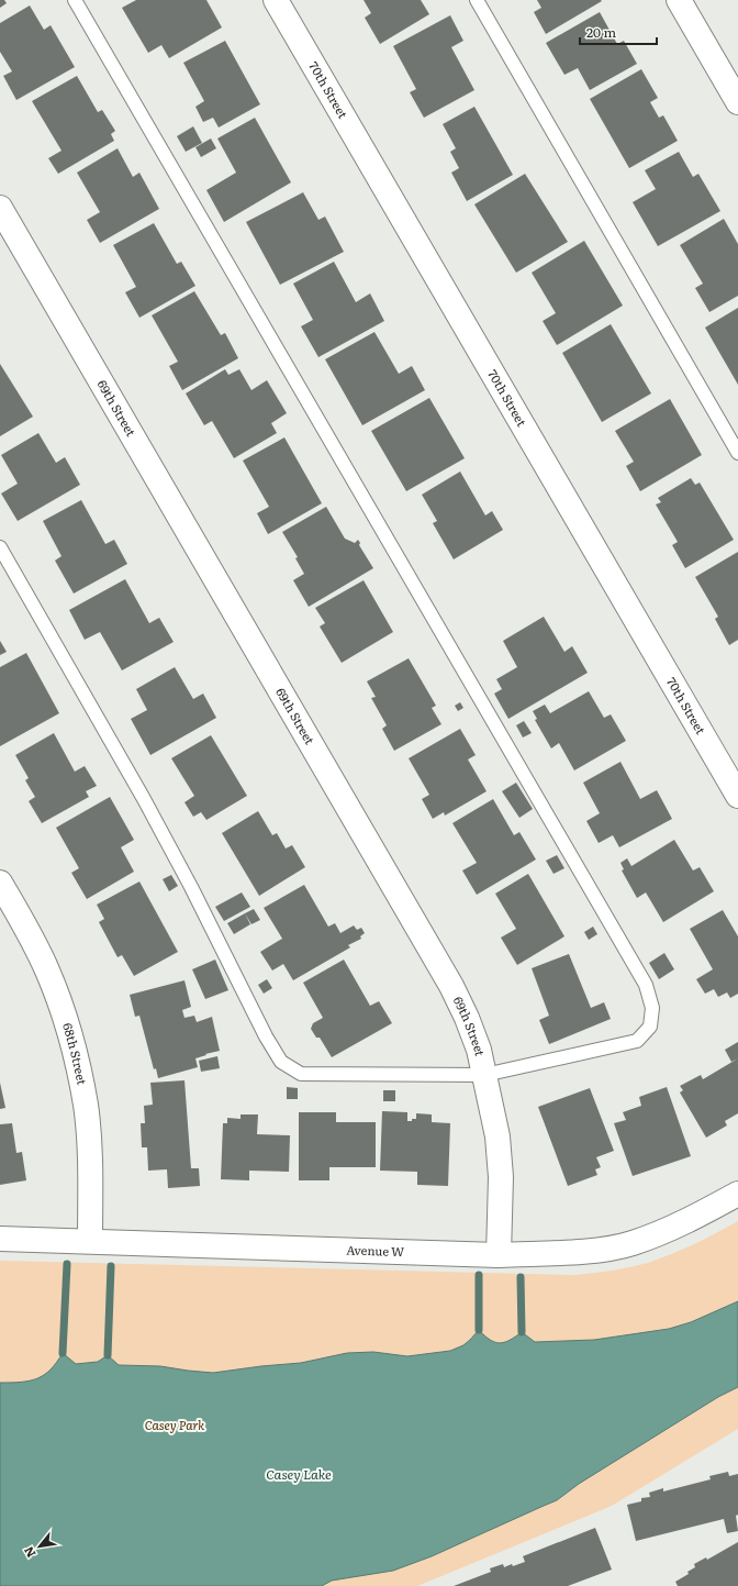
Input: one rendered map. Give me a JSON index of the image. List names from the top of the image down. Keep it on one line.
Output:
{"streets":{"street":["70th Street","69th Street","68th Street","Avenue W"]},"crossings":[["69th Street","Avenue W"],["68th Street","Avenue W"]],"water":["Casey Lake"],"parks":["Casey Park"],"scale_bar":"20 m","north":"bottom left"}
